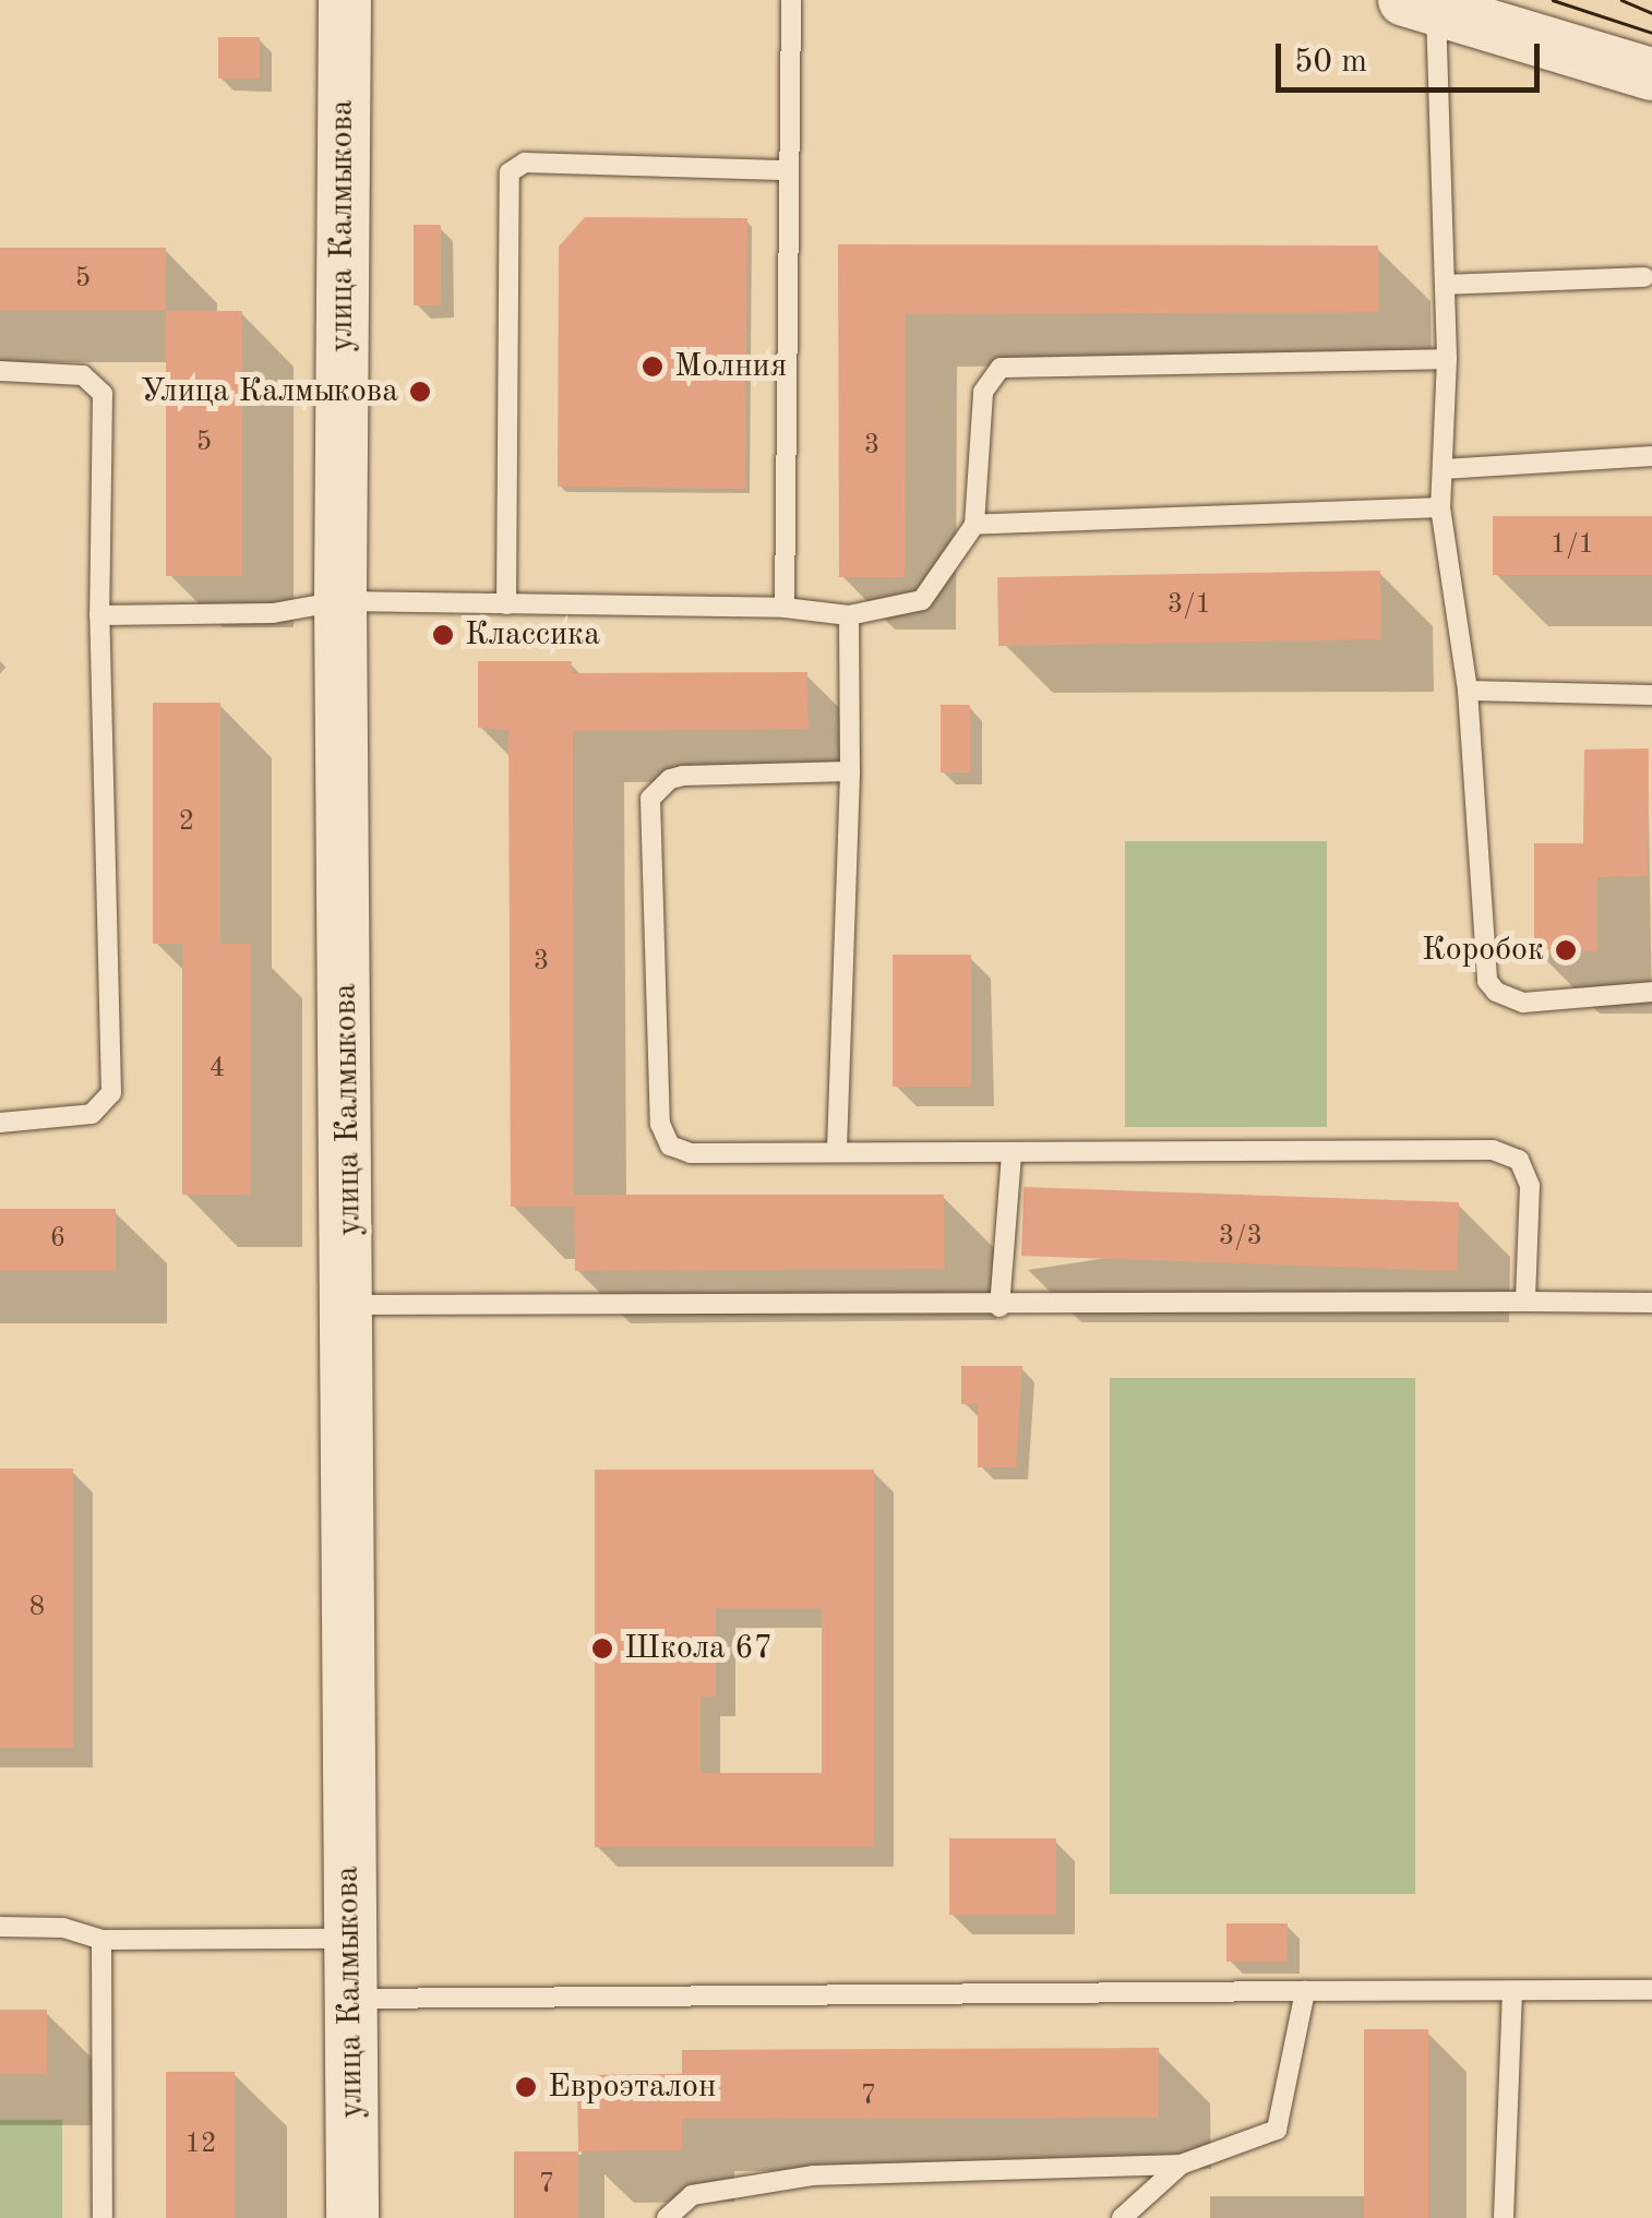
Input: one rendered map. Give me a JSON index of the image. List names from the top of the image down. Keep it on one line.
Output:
{"streets":{"main road":["улица Калмыкова"]},"places":["Молния","Улица Калмыкова","Классика","Коробок","Школа 67","Евроэталон"],"house_numbers":["5","5","3","1/1","3/1","2","3","4","3/3","6","8","7","12","7"],"scale_bar":"50 m"}
